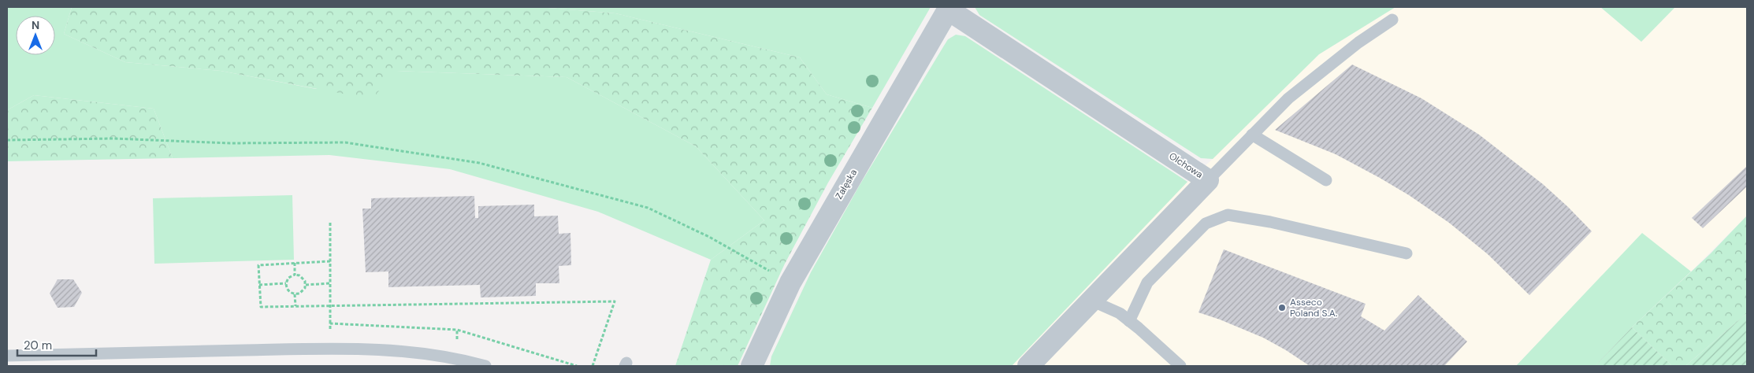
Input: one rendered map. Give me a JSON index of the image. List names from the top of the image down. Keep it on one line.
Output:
{"streets":{"street":["Olchowa","Załęska"]},"crossings":[["Olchowa","Załęska"]],"places":["Asseco Poland S.A."],"scale_bar":"20 m","north":"top"}
